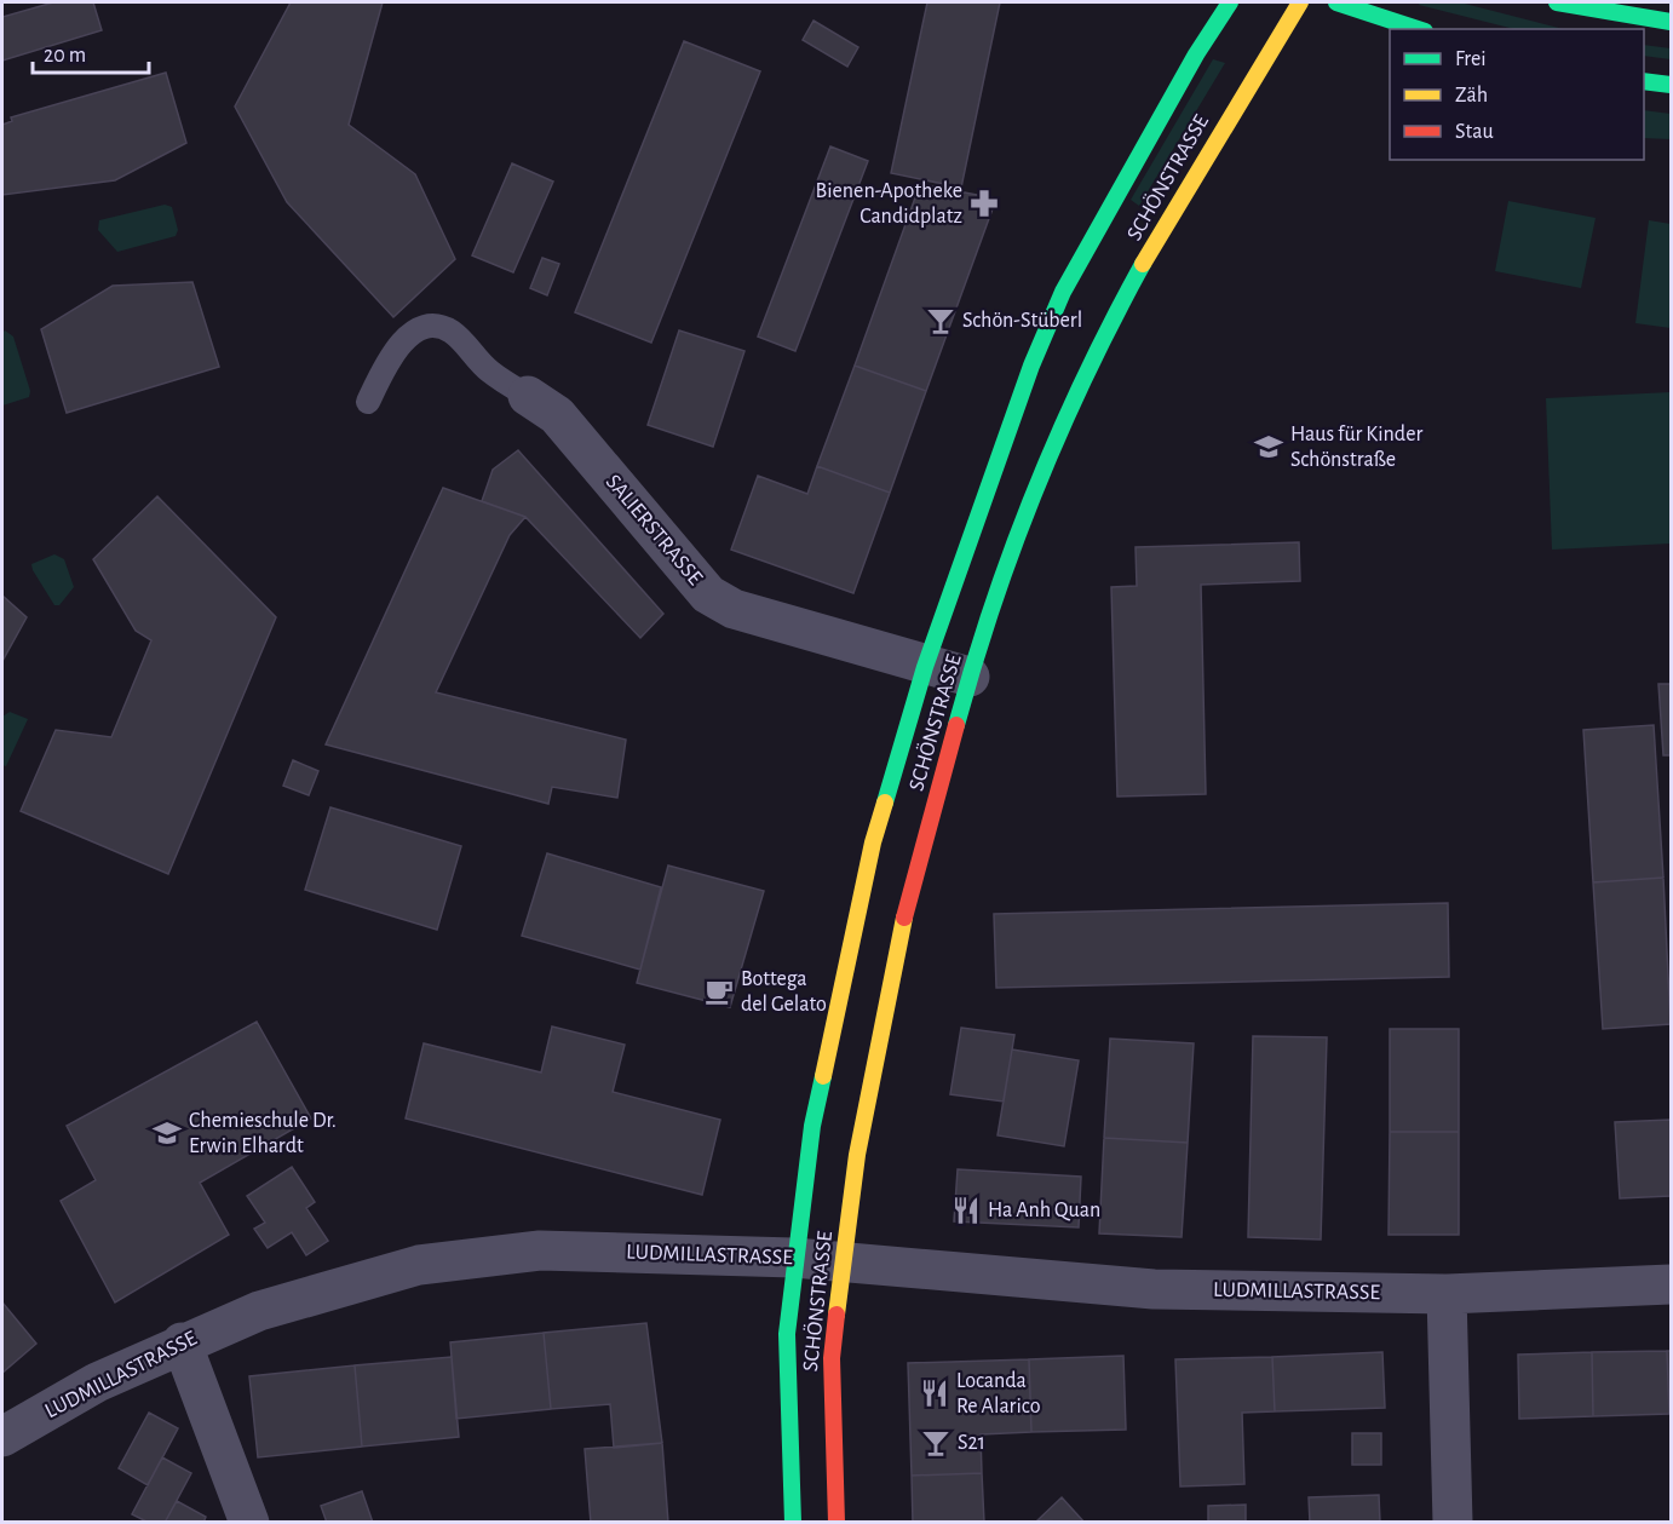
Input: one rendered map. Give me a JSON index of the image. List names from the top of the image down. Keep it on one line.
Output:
{"streets":{"street":["SCHÖNSTRASSE","SALIERSTRASSE","LUDMILLASTRASSE"]},"crossings":[["SCHÖNSTRASSE","SALIERSTRASSE"],["SCHÖNSTRASSE","LUDMILLASTRASSE"]],"places":{"pharmacy":["Bienen-Apotheke Candidplatz"],"bar":["Schön-Stüberl","S21"],"school or university":["Haus für Kinder Schönstraße","Chemieschule Dr. Erwin Elhardt"],"cafe":["Bottega del Gelato"],"restaurant":["Ha Anh Quan","Locanda Re Alarico"]},"legend":["Frei","Zäh","Stau"],"scale_bar":"20 m"}
